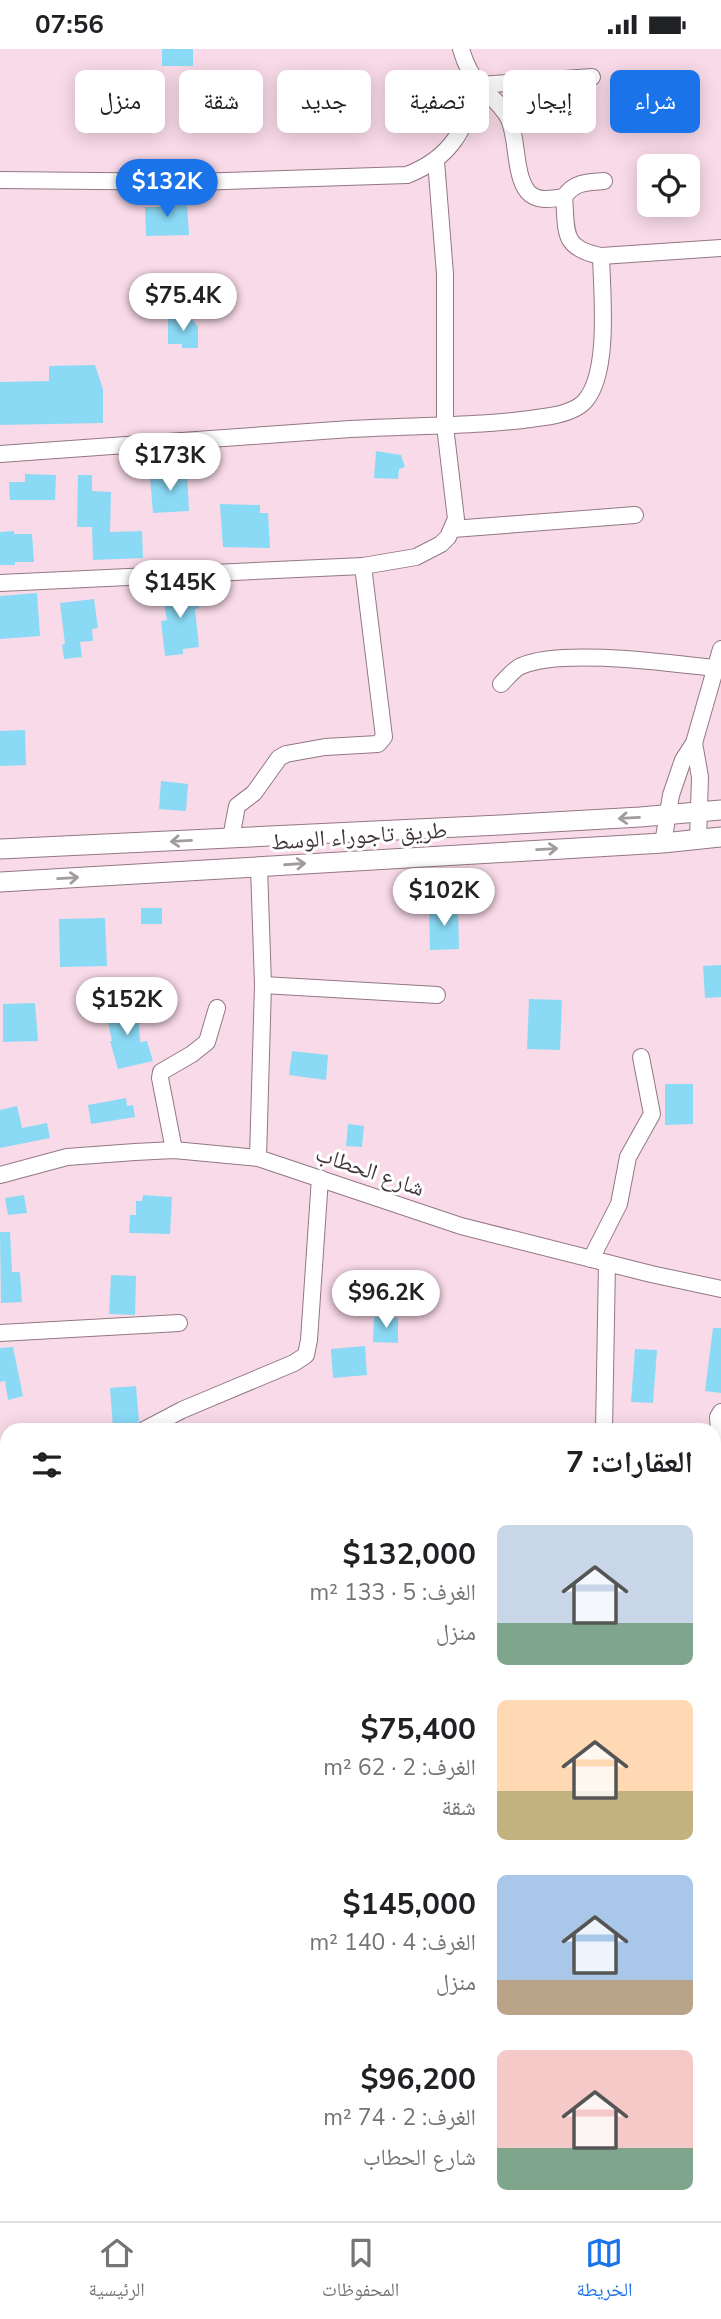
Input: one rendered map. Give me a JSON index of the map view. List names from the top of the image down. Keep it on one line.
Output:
{"streets":{"main road":["طريق تاجوراء الوسط"],"street":["شارع الحطاب"]},"page":{"status":"07:56","chip":["شراء","إيجار","تصفية","جديد","شقة","منزل"],"price":["$132K","$75.4K","$173K","$145K","$102K","$152K","$96.2K"],"heading":"العقارات: 7","list":[{"name":"$132,000","note":"الغرف: 5 · 133 m² · منزل"},{"name":"$75,400","note":"الغرف: 2 · 62 m² · شقة"},{"name":"$145,000","note":"الغرف: 4 · 140 m² · منزل"},{"name":"$96,200","note":"الغرف: 2 · 74 m² · شارع الحطاب"}],"tabs":["الخريطة","المحفوظات","الرئيسية"]}}
